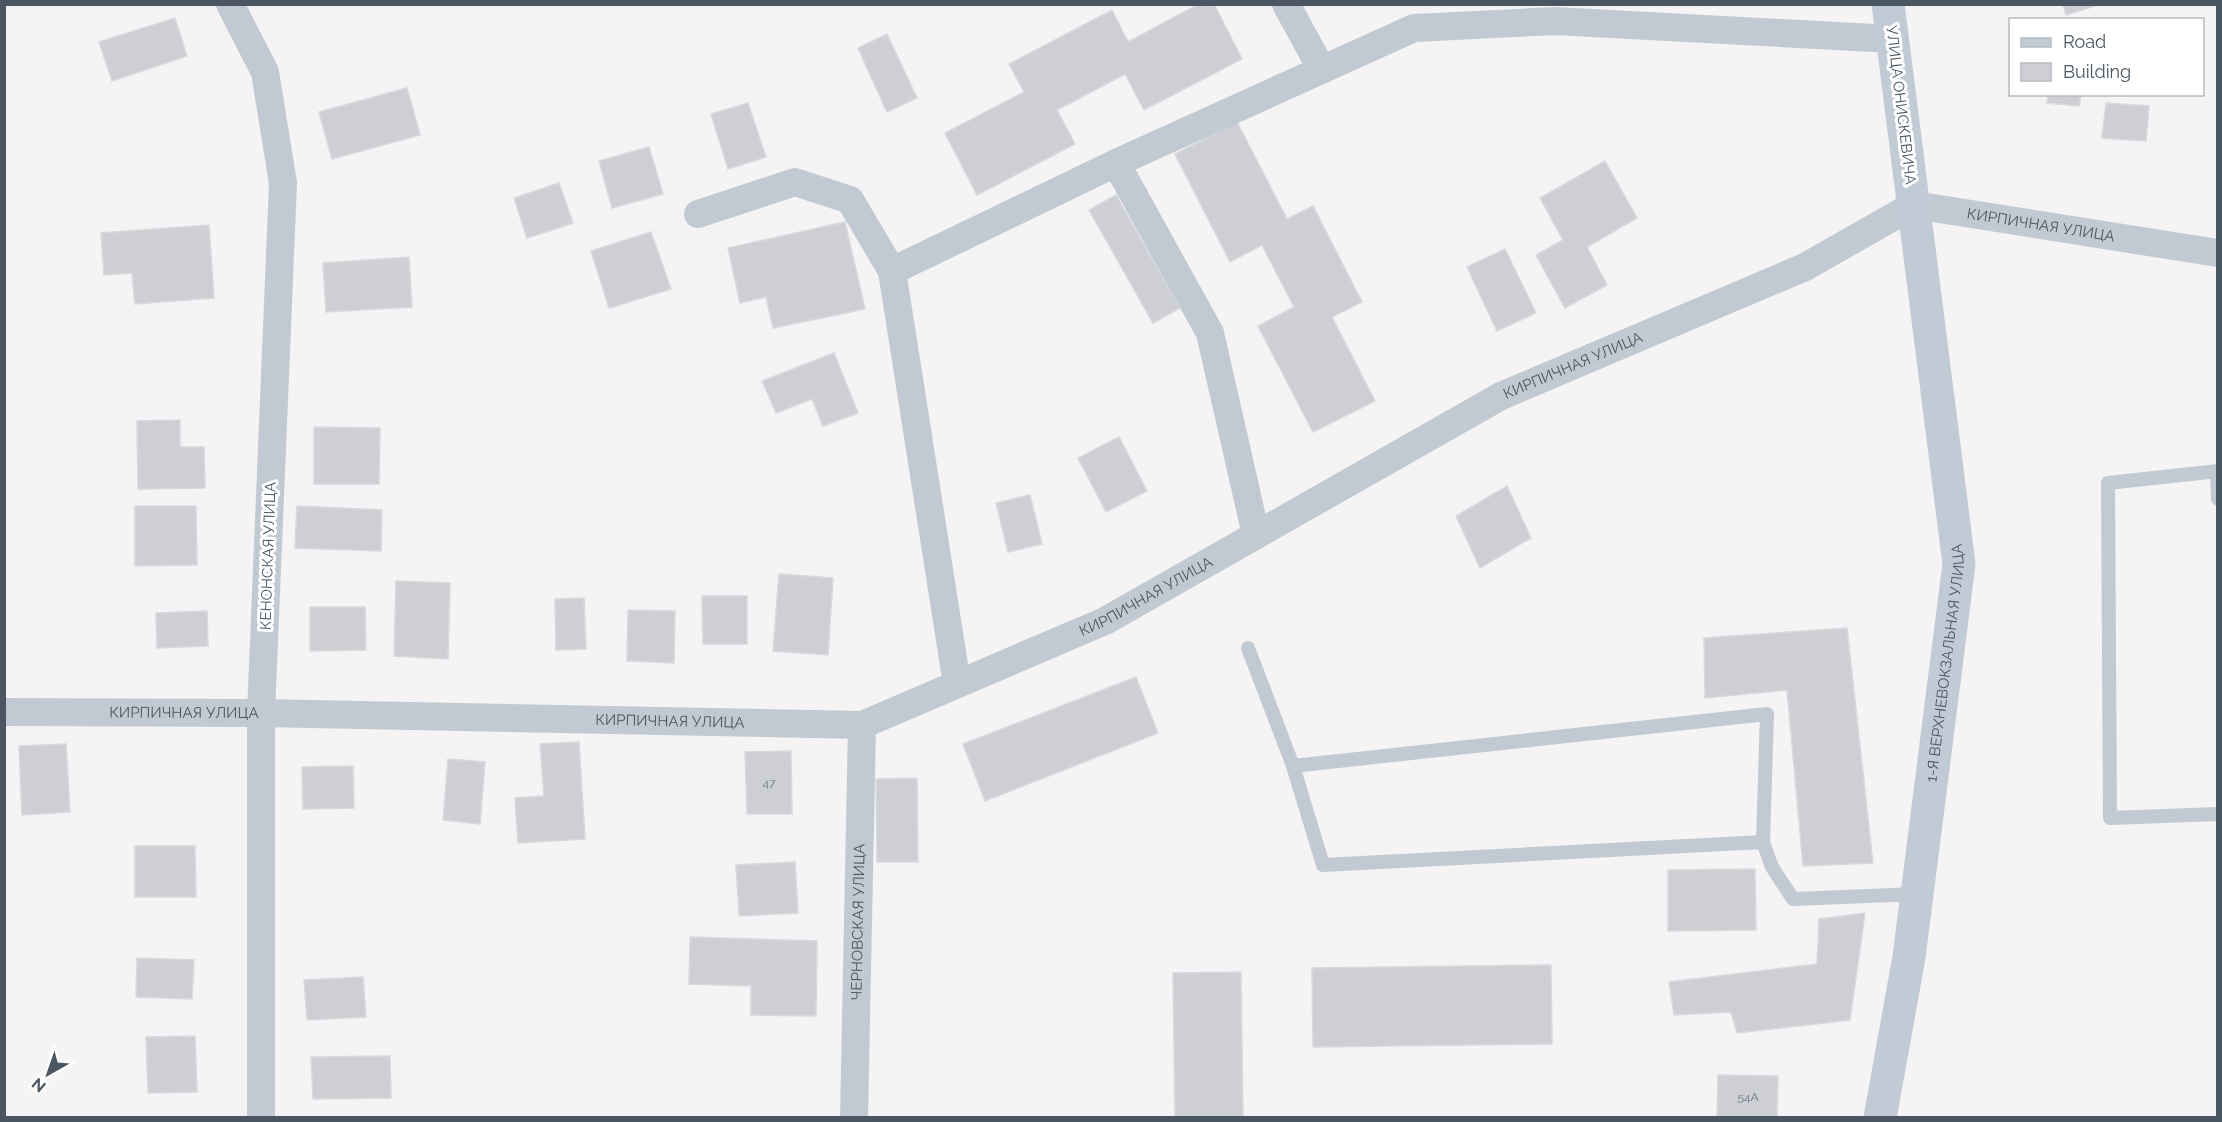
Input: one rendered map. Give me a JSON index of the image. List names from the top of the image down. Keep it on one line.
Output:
{"streets":{"street":["УЛИЦА ОНИСКЕВИЧА","КИРПИЧНАЯ УЛИЦА","КЕНОНСКАЯ УЛИЦА","1-Я ВЕРХНЕВОКЗАЛЬНАЯ УЛИЦА","ЧЕРНОВСКАЯ УЛИЦА"]},"crossings":[["УЛИЦА ОНИСКЕВИЧА","КИРПИЧНАЯ УЛИЦА"],["УЛИЦА ОНИСКЕВИЧА","1-Я ВЕРХНЕВОКЗАЛЬНАЯ УЛИЦА"],["КИРПИЧНАЯ УЛИЦА","КЕНОНСКАЯ УЛИЦА"],["КИРПИЧНАЯ УЛИЦА","1-Я ВЕРХНЕВОКЗАЛЬНАЯ УЛИЦА"],["КИРПИЧНАЯ УЛИЦА","ЧЕРНОВСКАЯ УЛИЦА"]],"house_numbers":["47","54А"],"legend":["Road","Building"],"north":"bottom left"}
